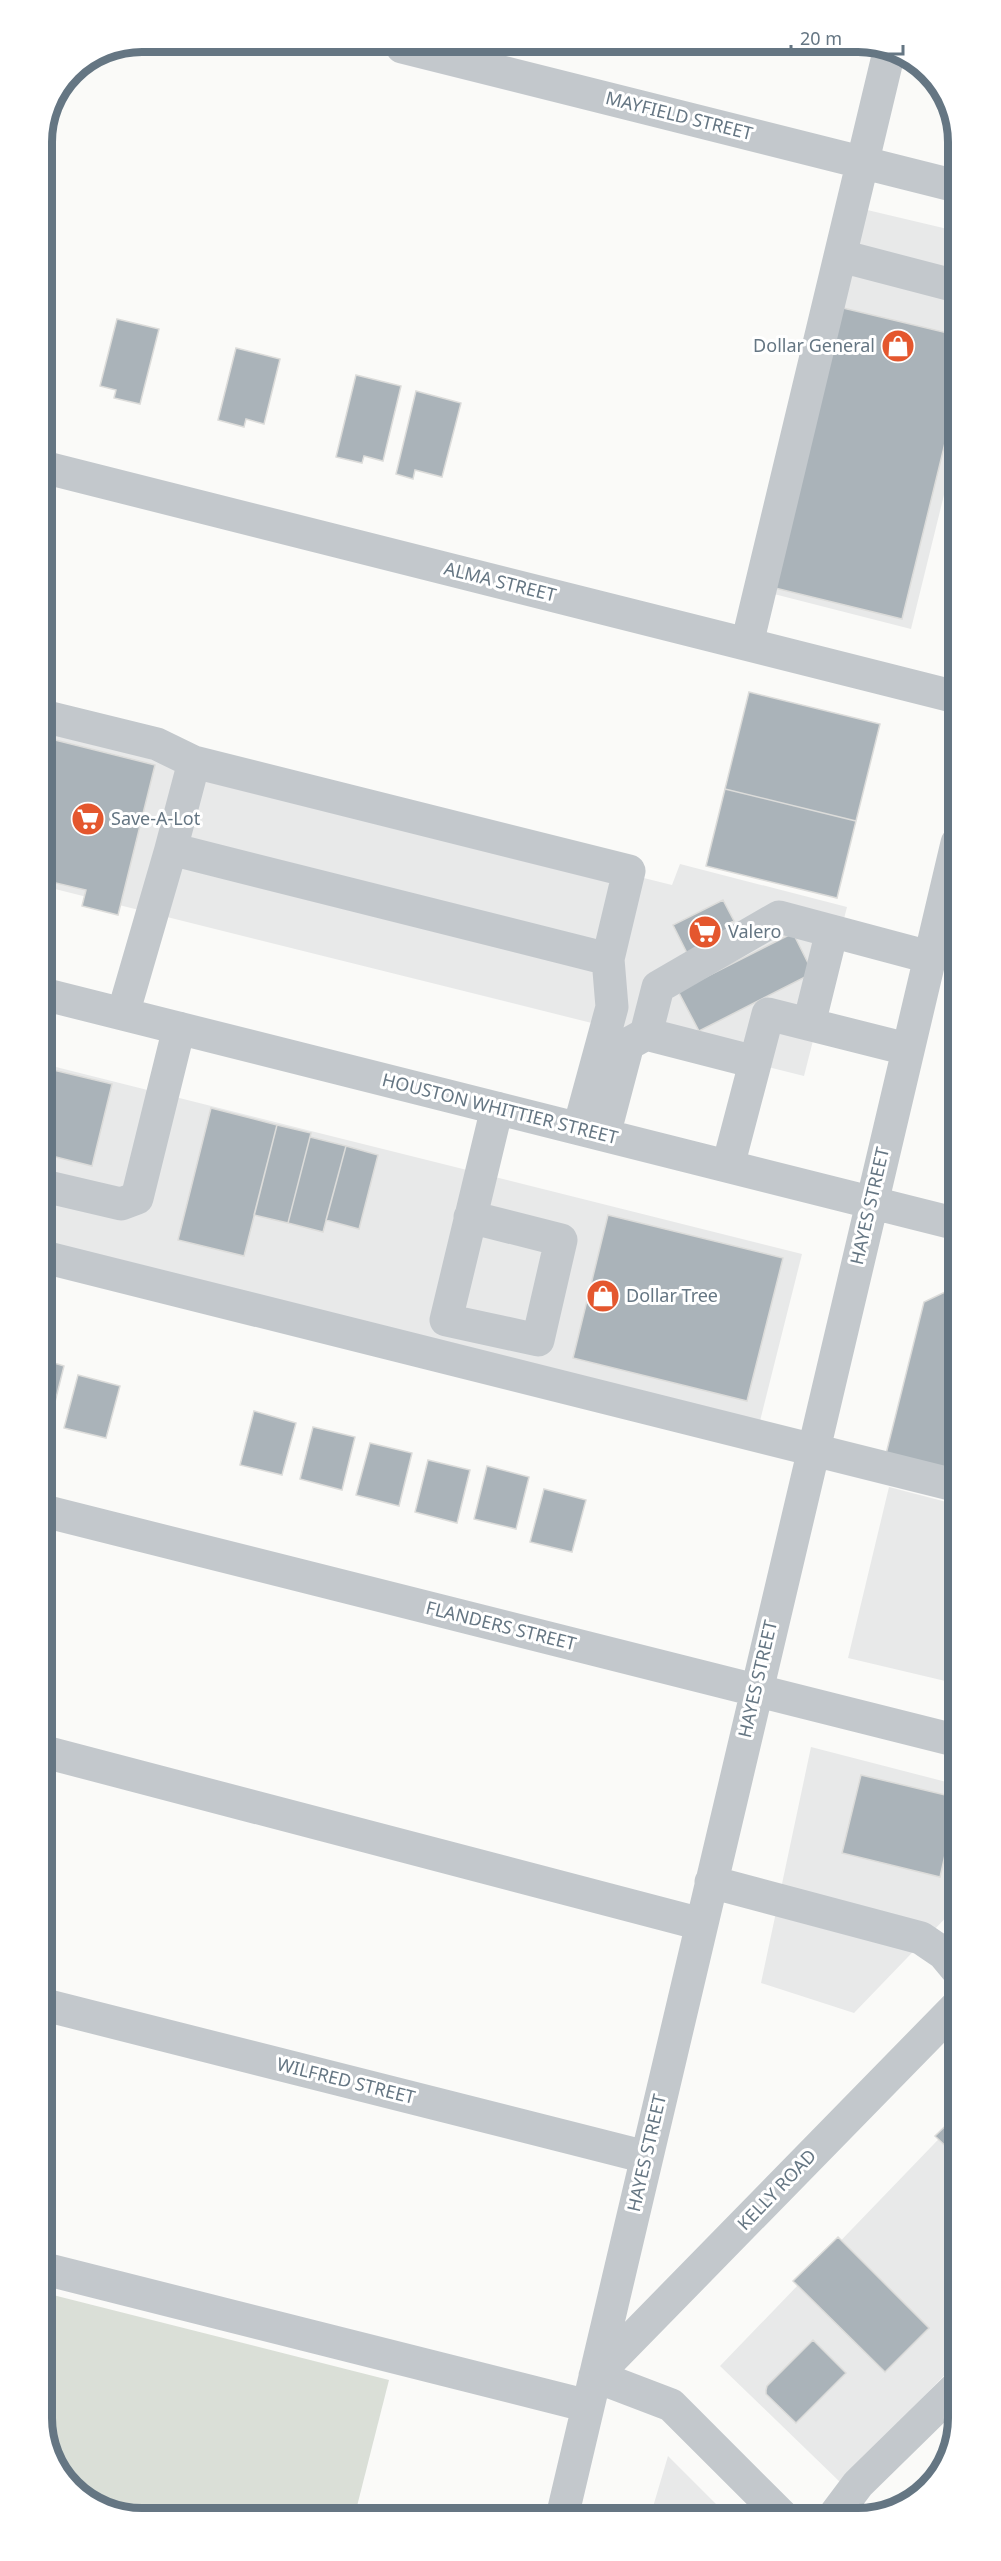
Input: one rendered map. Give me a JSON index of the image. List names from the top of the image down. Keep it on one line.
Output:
{"streets":{"street":["MAYFIELD STREET","ALMA STREET","HOUSTON WHITTIER STREET","HAYES STREET","FLANDERS STREET","WILFRED STREET","KELLY ROAD"]},"crossings":[["HOUSTON WHITTIER STREET","HAYES STREET"],["HAYES STREET","FLANDERS STREET"],["HAYES STREET","WILFRED STREET"],["HAYES STREET","KELLY ROAD"]],"places":{"shop":["Dollar General","Dollar Tree"],"supermarket":["Save-A-Lot","Valero"]},"scale_bar":"20 m"}
